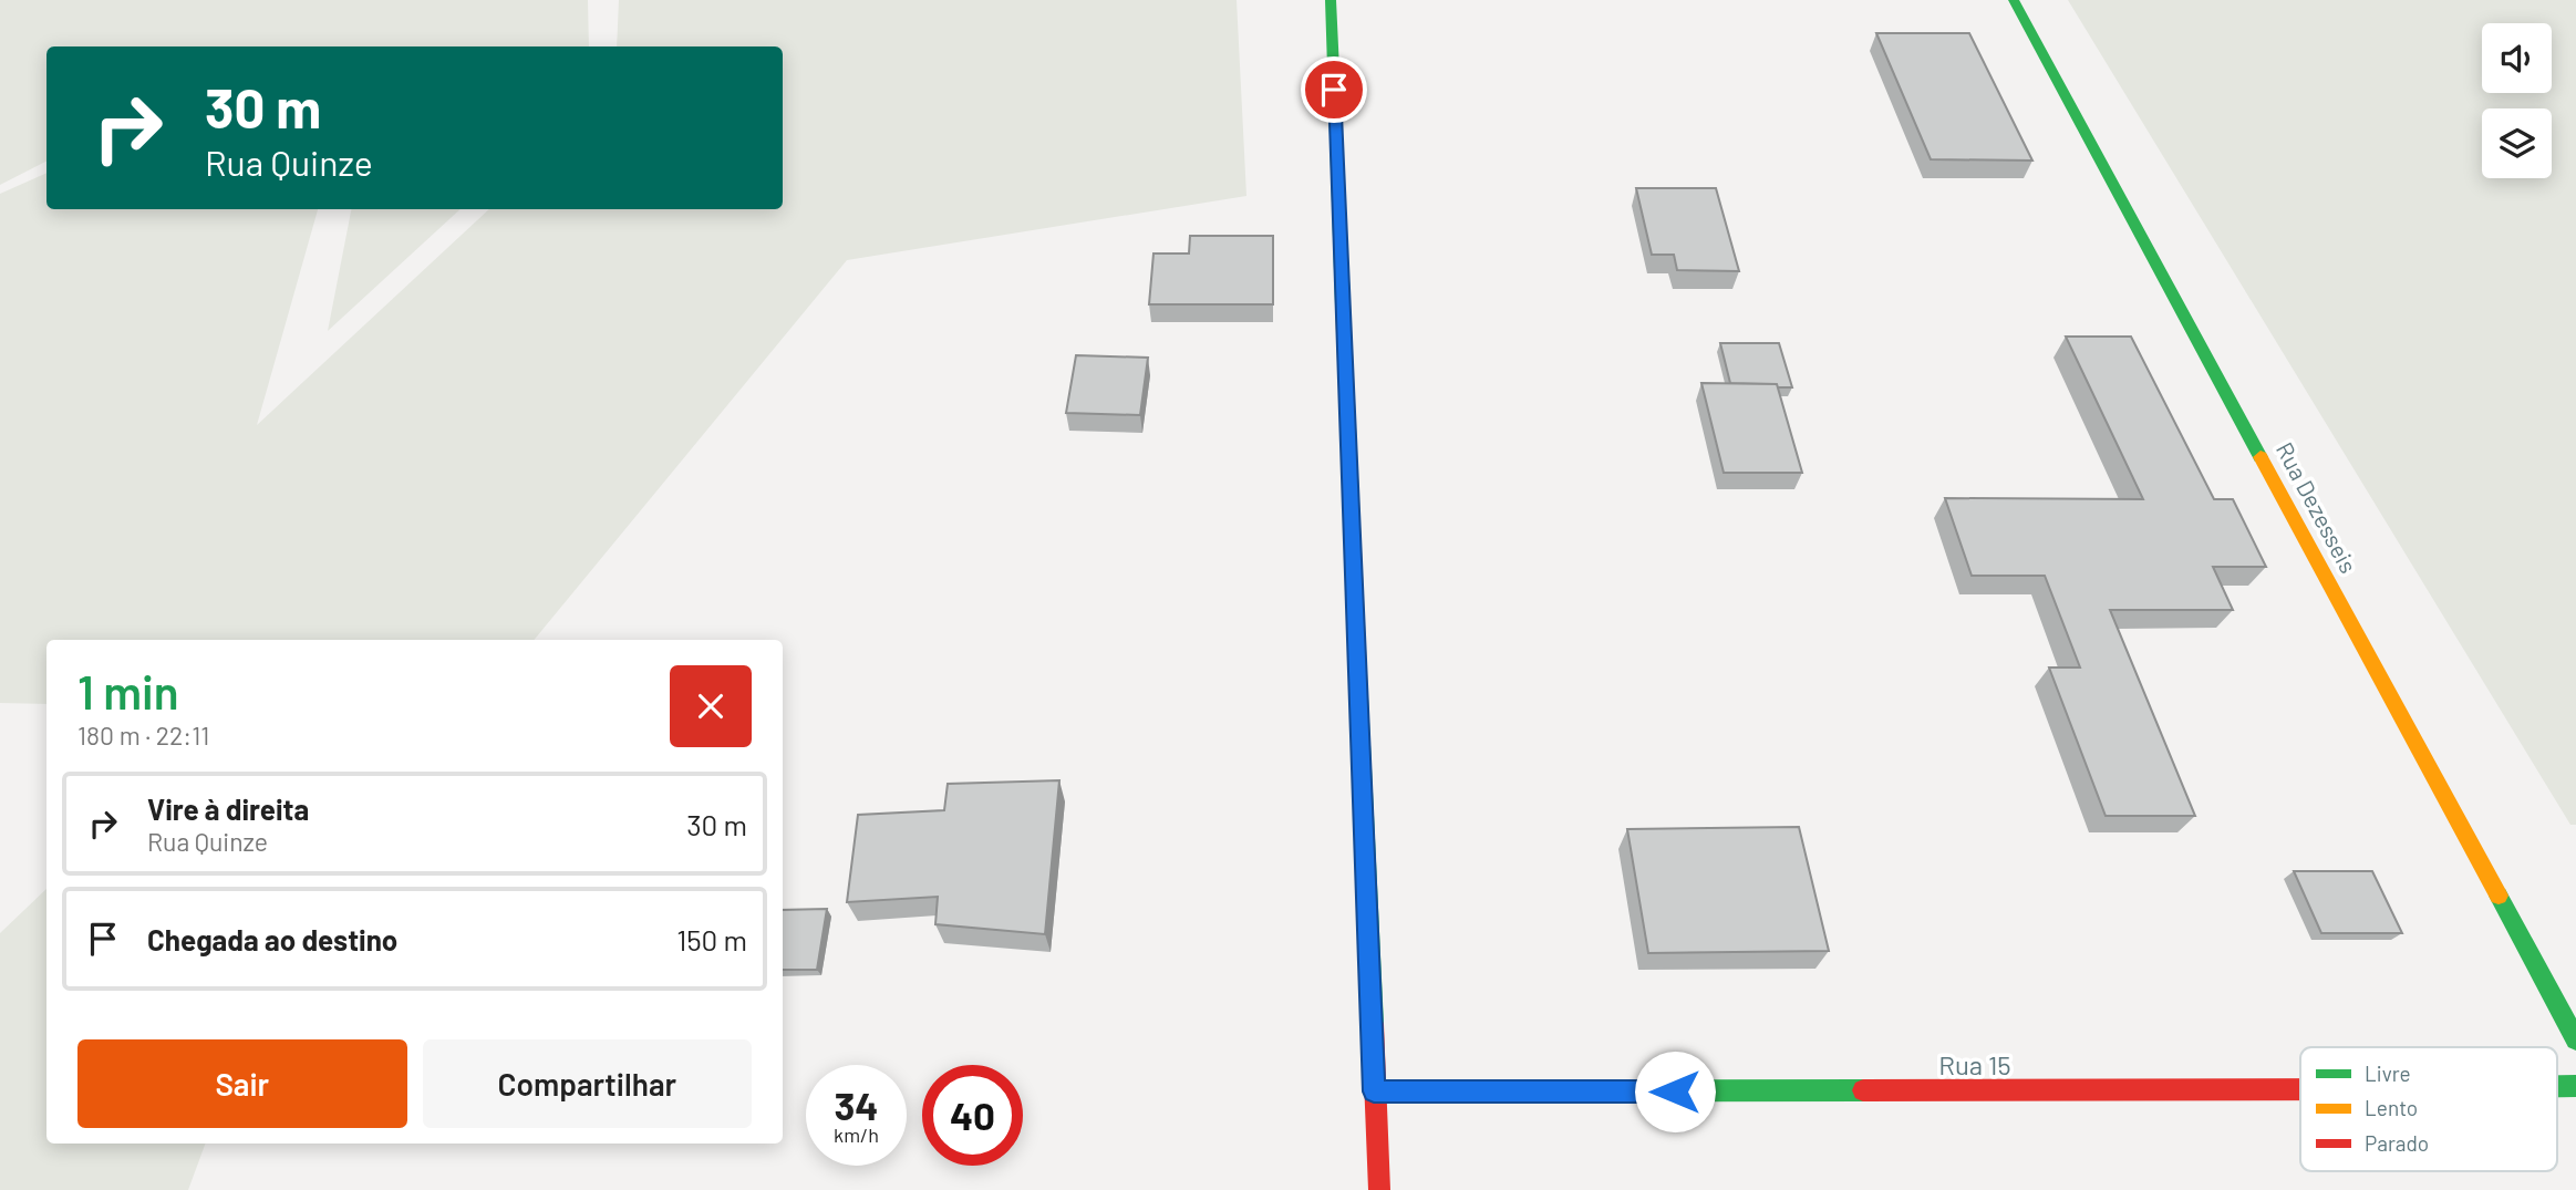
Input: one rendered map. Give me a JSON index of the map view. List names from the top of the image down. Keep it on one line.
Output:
{"streets":{"street":["Rua Dezesseis","Rua 15"]},"legend":["Livre","Lento","Parado"],"page":{"turn":["30 m","Rua Quinze"],"heading":["1 min","180 m · 22:11"],"list":[{"name":"Vire à direita","note":"Rua Quinze","value":"30 m"},{"name":"Chegada ao destino","value":"150 m"}],"buttons":["Sair","Compartilhar"],"speed":"34 km/h","limit":"40"}}
